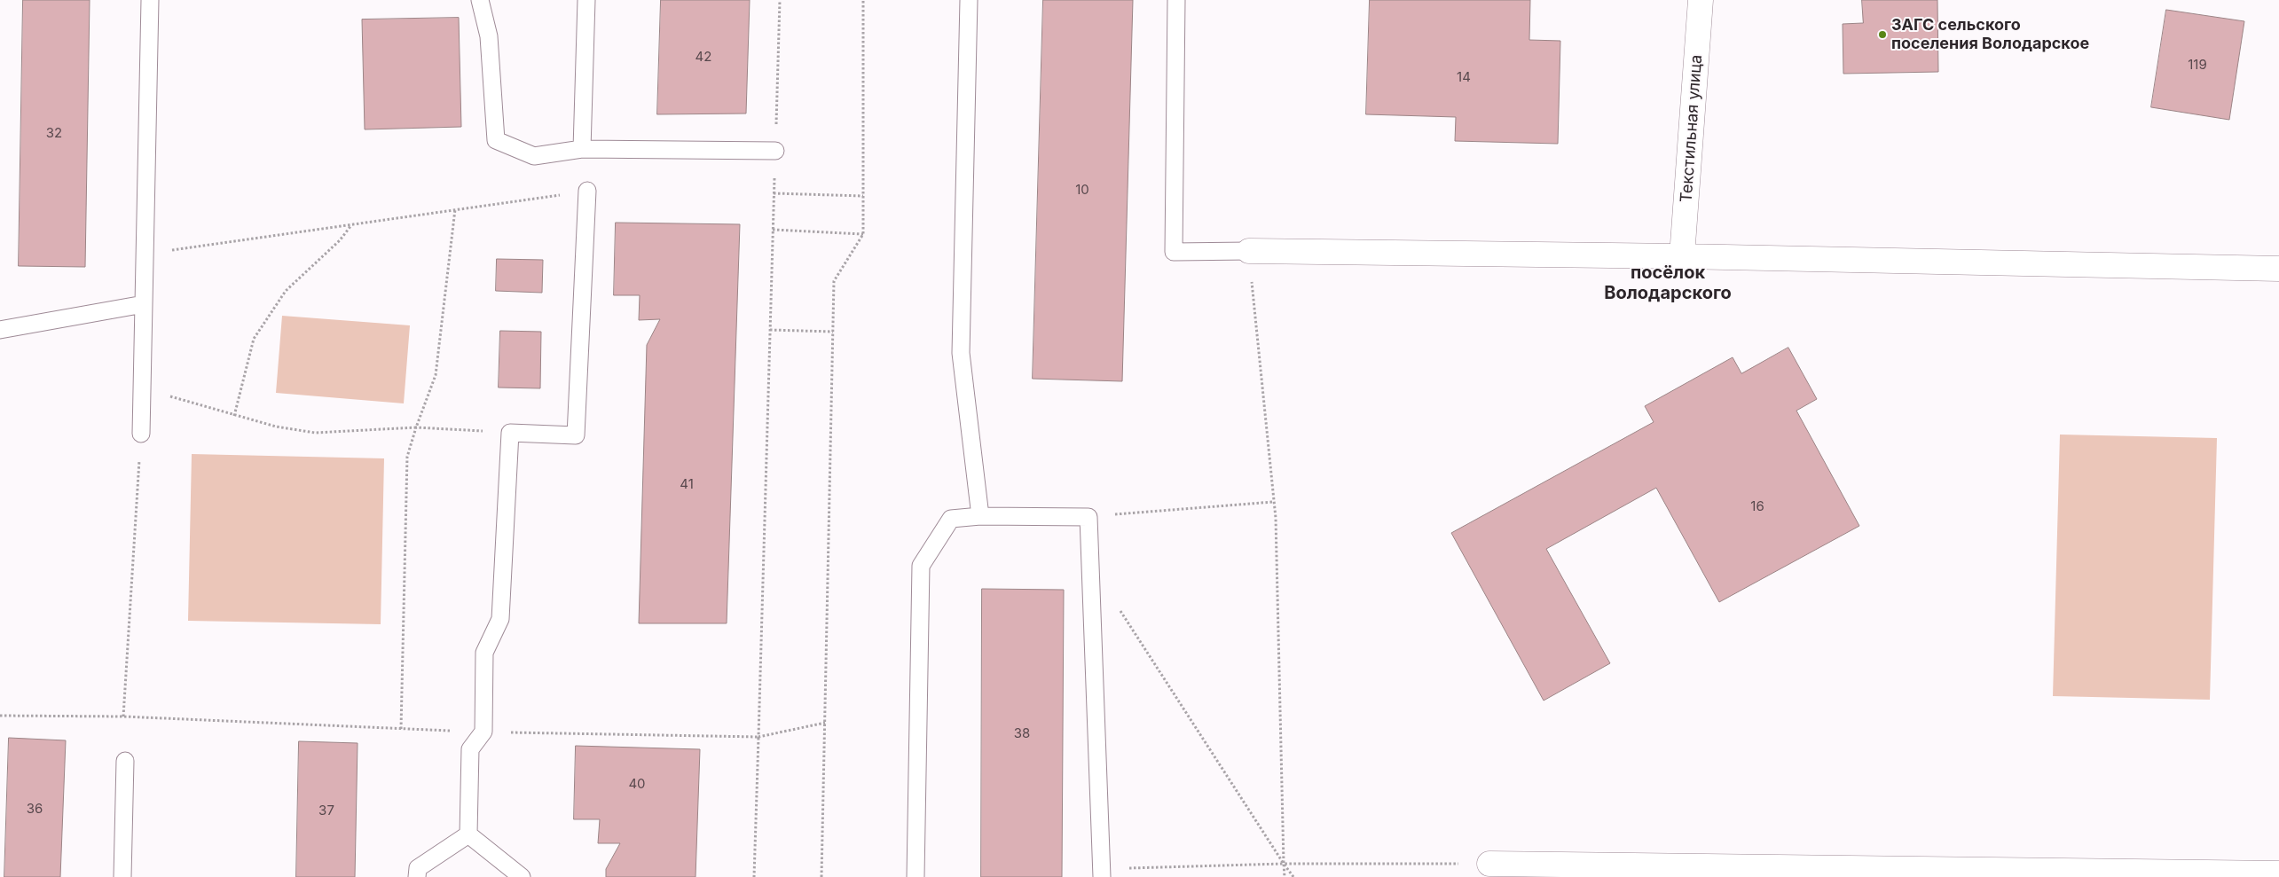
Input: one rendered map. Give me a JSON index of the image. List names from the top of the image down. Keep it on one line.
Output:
{"streets":{"street":["Текстильная улица"]},"districts":["посёлок Володарского"],"places":["ЗАГС сельского поселения Володарское"],"house_numbers":["42","119","14","32","10","41","16","38","40","36","37"]}
